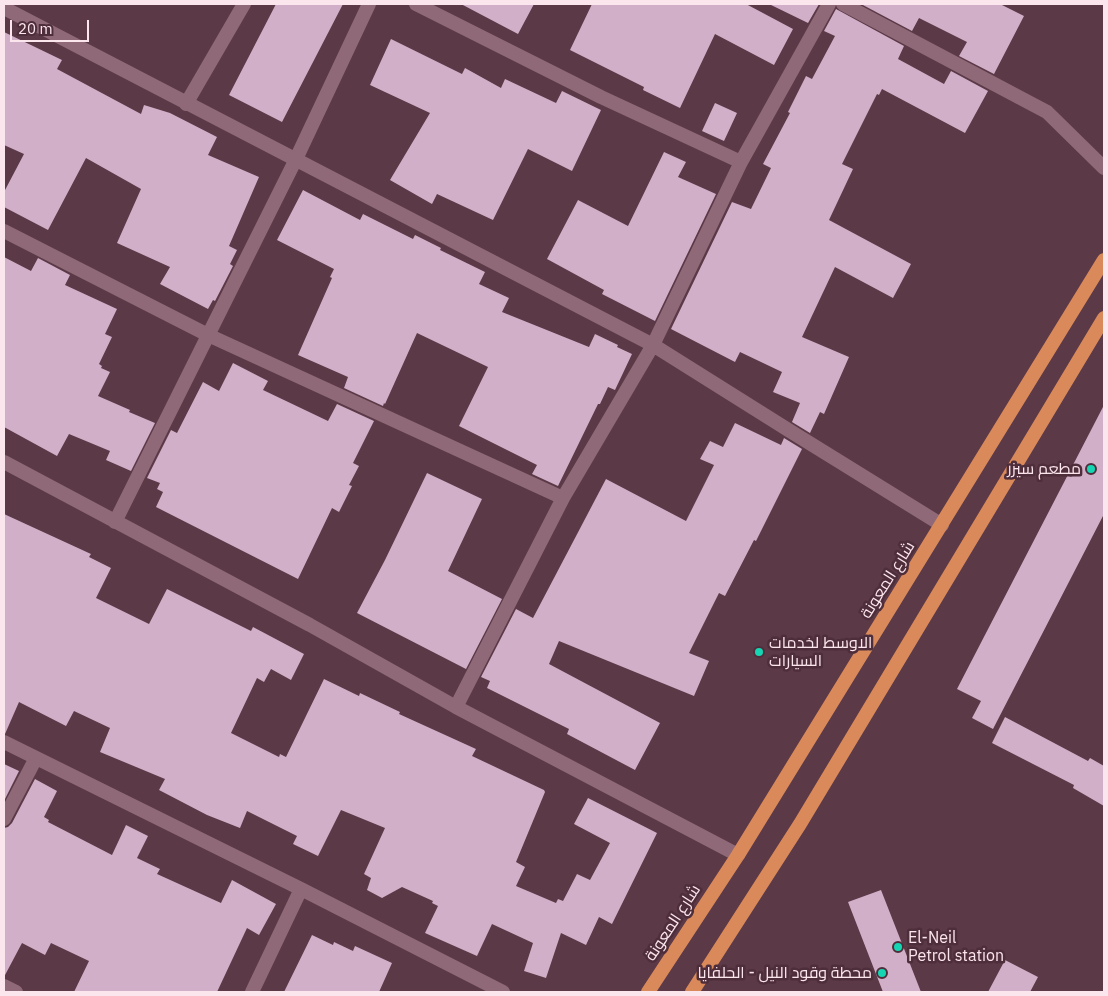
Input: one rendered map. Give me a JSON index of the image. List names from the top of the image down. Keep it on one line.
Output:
{"streets":{"highway":["شارع المعونة"]},"places":["مطعم سيزر","الاوسط لخدمات السيارات","El-Neil Petrol station","محطة وقود النيل - الحلفايا"],"scale_bar":"20 m"}
